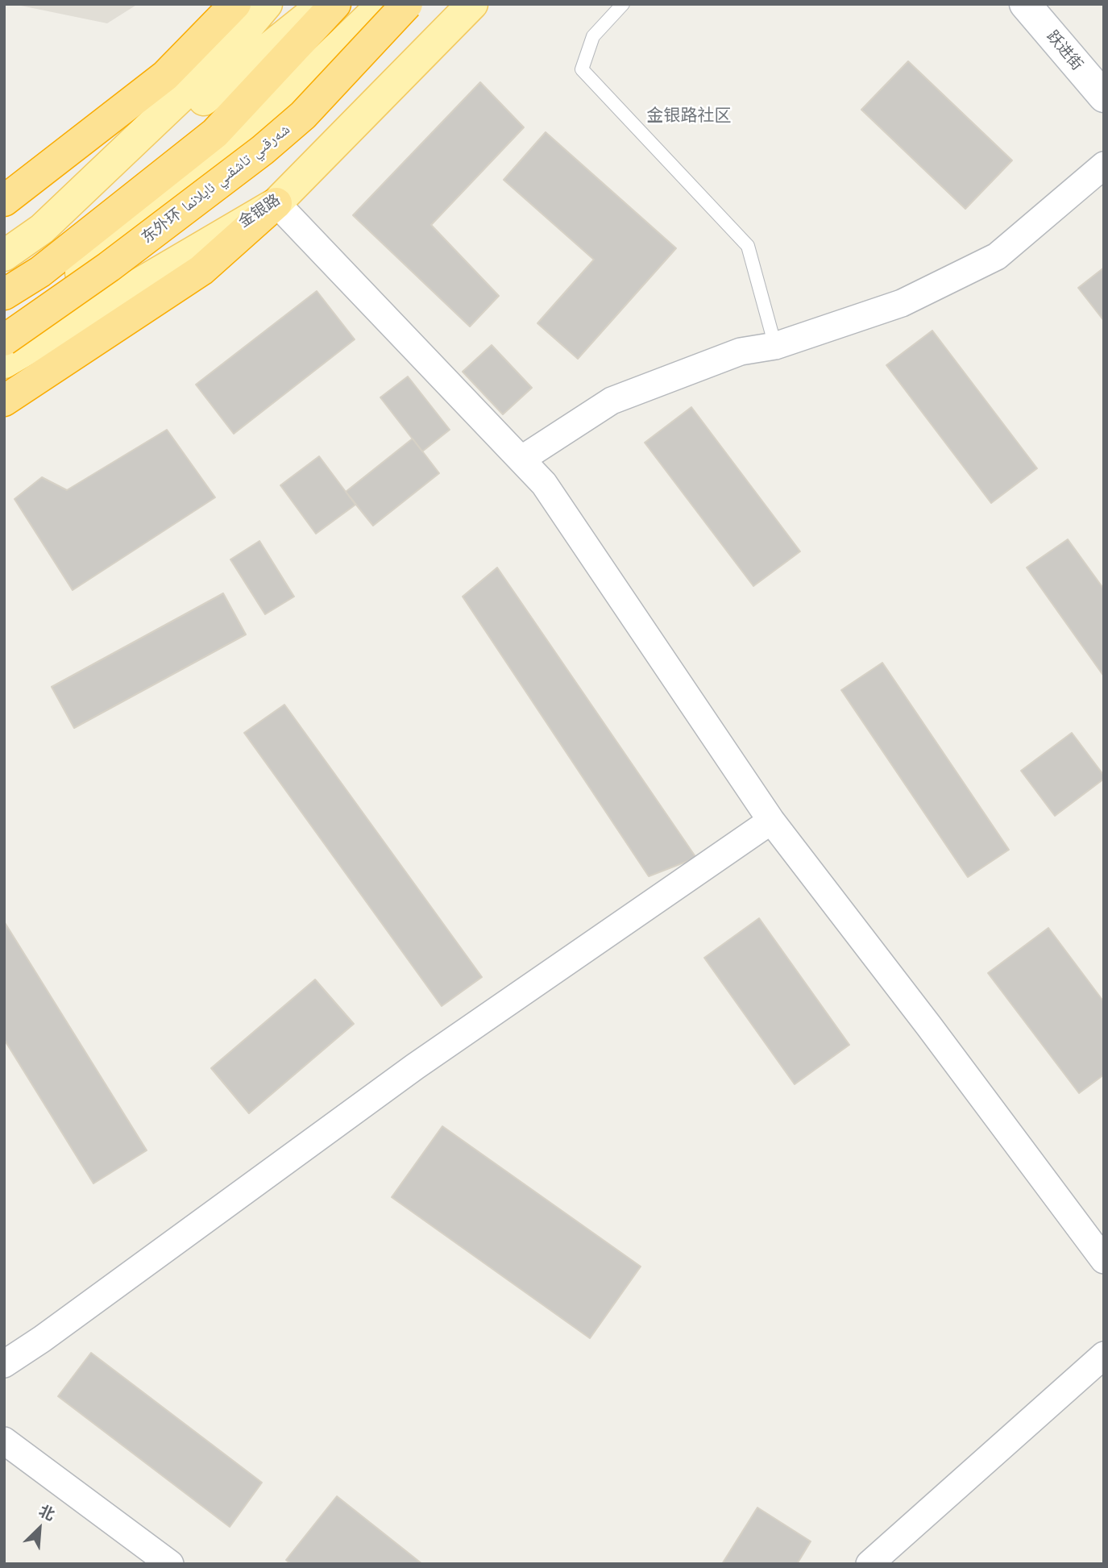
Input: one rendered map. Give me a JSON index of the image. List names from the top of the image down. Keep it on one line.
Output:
{"streets":{"highway":["东外环 شەرقىي تاشقىي ئايلانما"],"main road":["跃进街","金银路"]},"districts":["金银路社区"],"north":"top right"}
